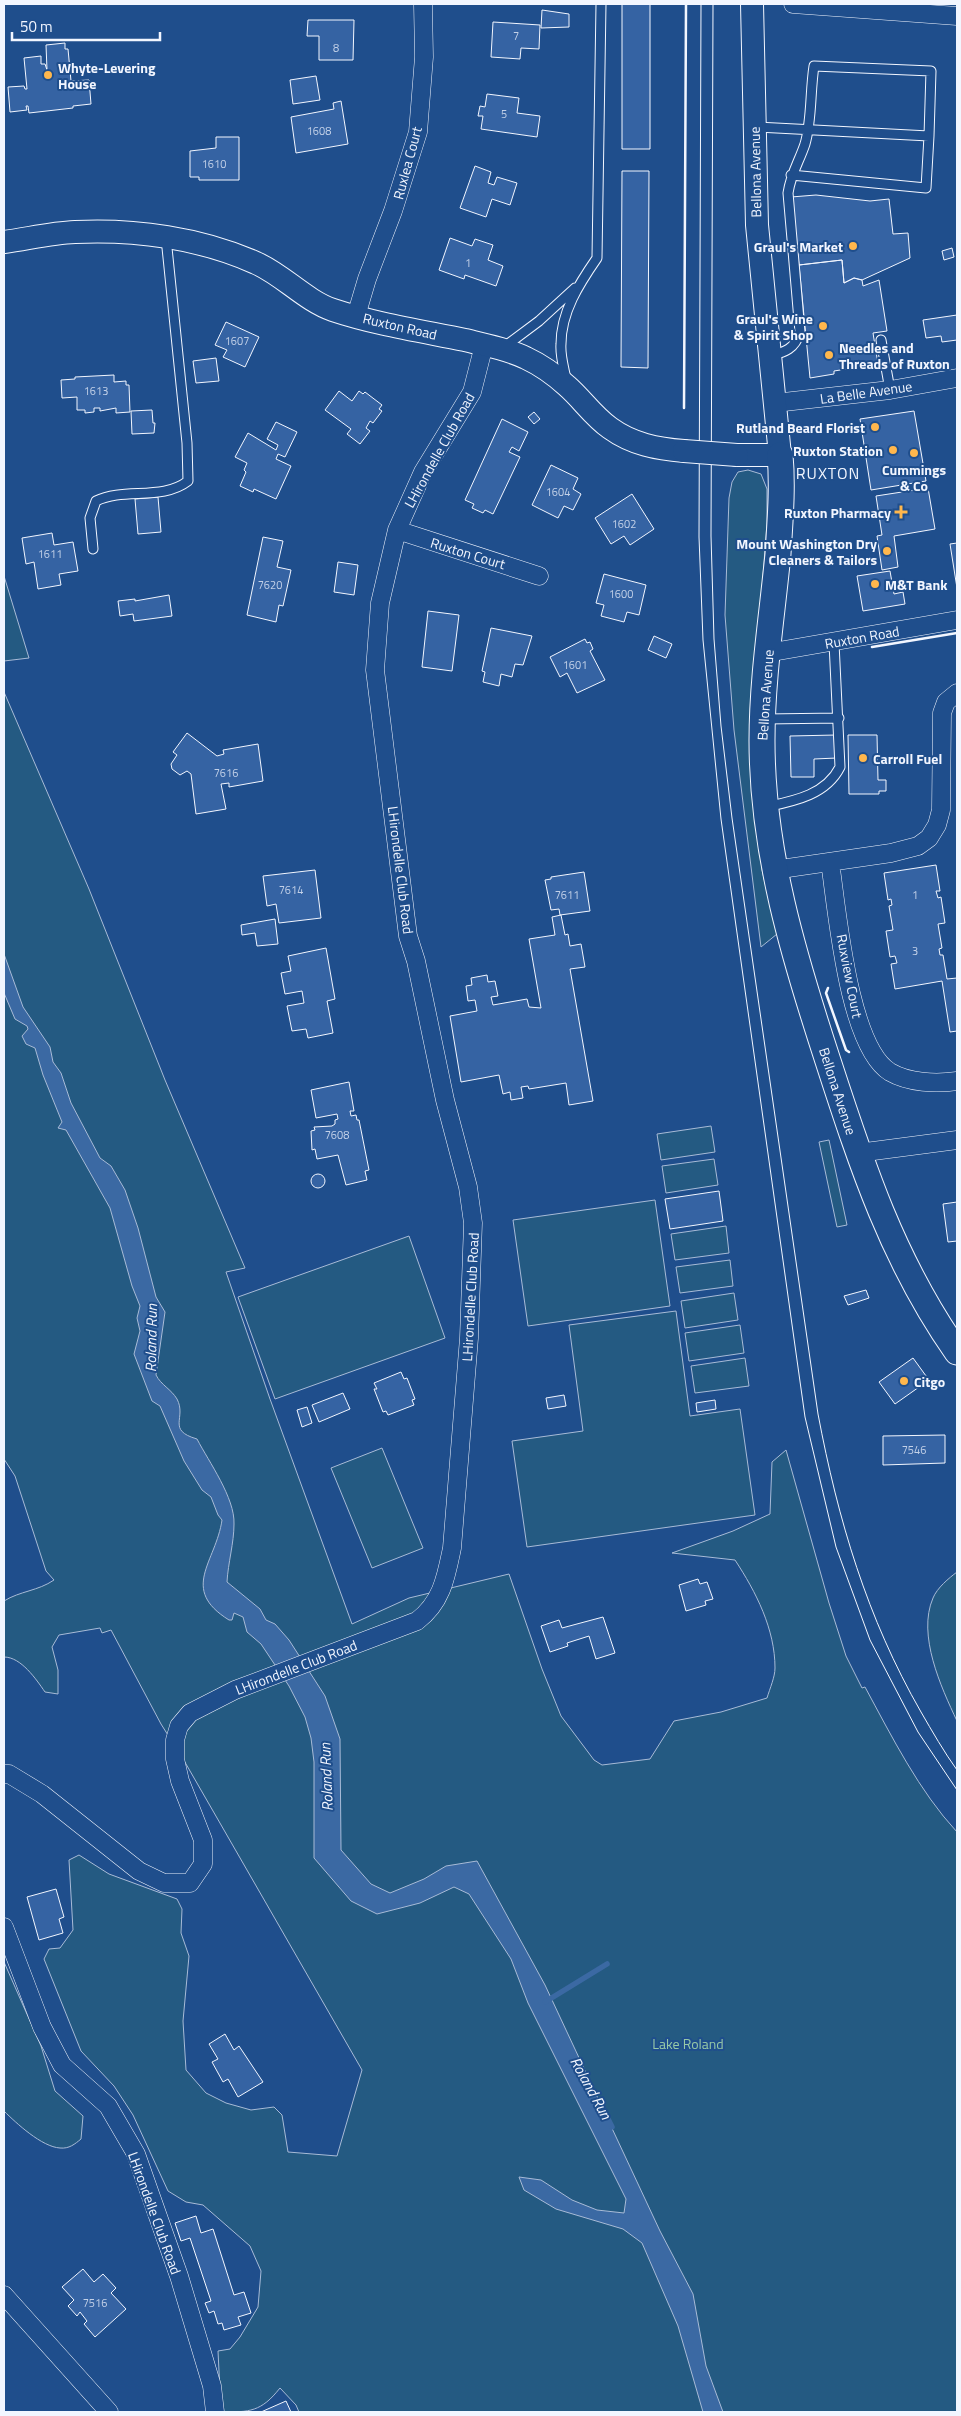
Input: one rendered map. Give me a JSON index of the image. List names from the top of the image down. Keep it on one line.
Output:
{"streets":{"main road":["Bellona Avenue"],"street":["Ruxlea Court","Ruxton Road","La Belle Avenue","LHirondelle Club Road","Ruxton Court","Ruxview Court"]},"crossings":[["Ruxlea Court","Ruxton Road"],["Bellona Avenue","Ruxton Road"],["Bellona Avenue","La Belle Avenue"],["Ruxton Road","LHirondelle Club Road"],["LHirondelle Club Road","Ruxton Court"]],"districts":["RUXTON"],"water":["Roland Run"],"parks":["Lake Roland"],"places":{"other":["Whyte-Levering House","Graul's Market","Graul's Wine & Spirit Shop","Needles and Threads of Ruxton","Rutland Beard Florist","Ruxton Station","Cummings & Co","Mount Washington Dry Cleaners & Tailors","M&T Bank","Carroll Fuel","Citgo"],"health":["Ruxton Pharmacy"]},"house_numbers":["7","8","5","1608","1610","1","1607","1613","1604","1602","1611","7620","1600","1601","7616","7614","7611","1","3","7608","7546","7516"],"scale_bar":"50 m"}
